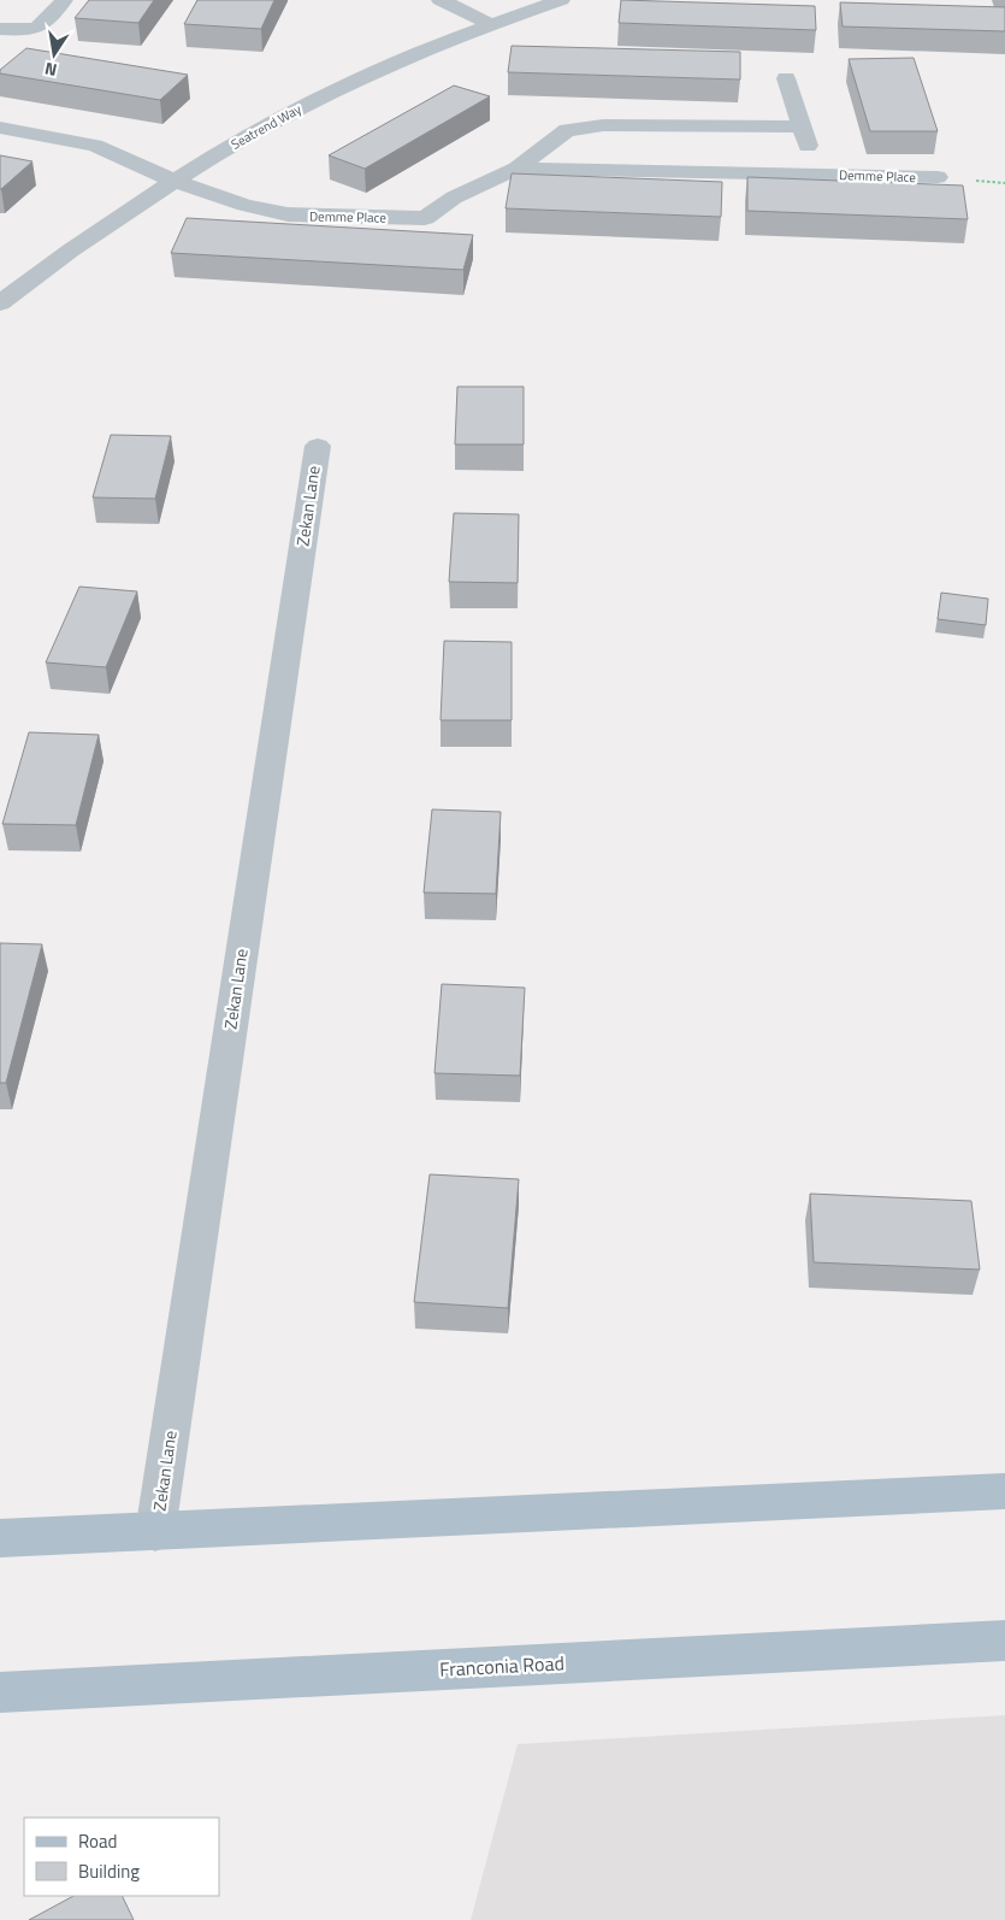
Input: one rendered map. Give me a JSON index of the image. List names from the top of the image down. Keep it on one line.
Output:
{"streets":{"main road":["Franconia Road"],"street":["Seatrend Way","Demme Place","Zekan Lane"]},"crossings":[["Seatrend Way","Demme Place"]],"legend":["Road","Building"],"north":"bottom"}
